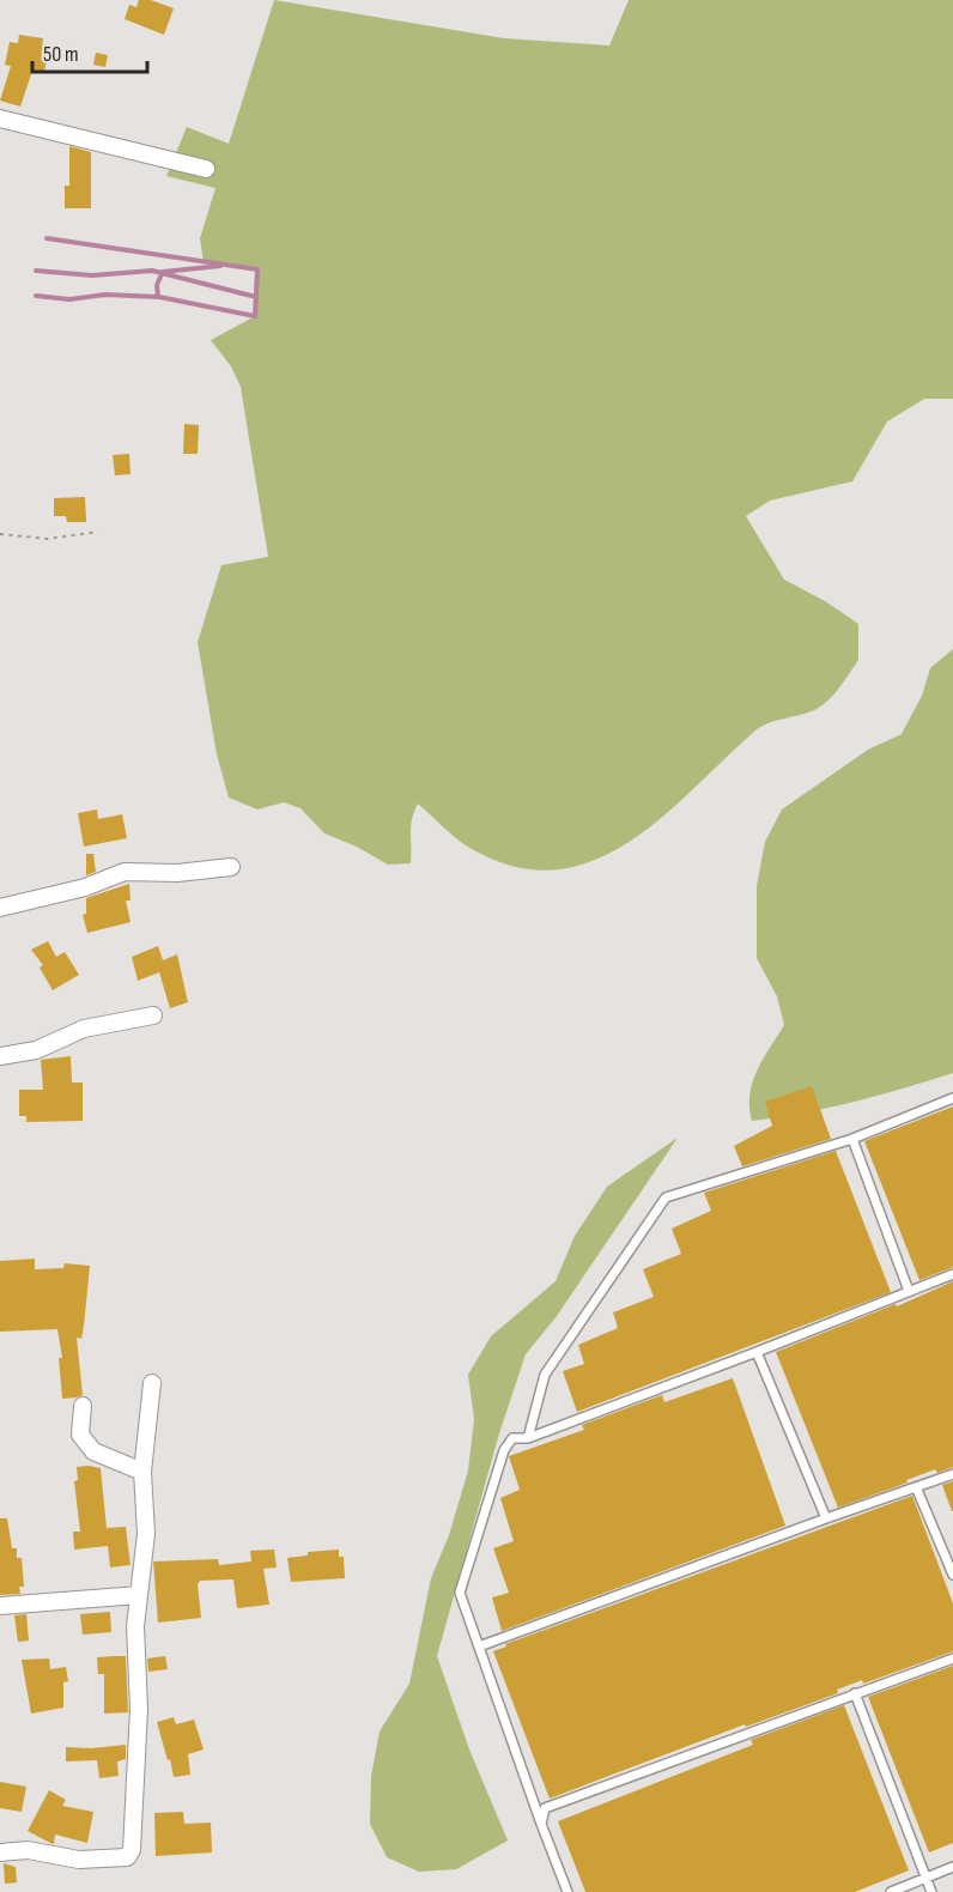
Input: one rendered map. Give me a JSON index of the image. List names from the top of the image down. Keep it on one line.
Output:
{"scale_bar":"50 m"}
